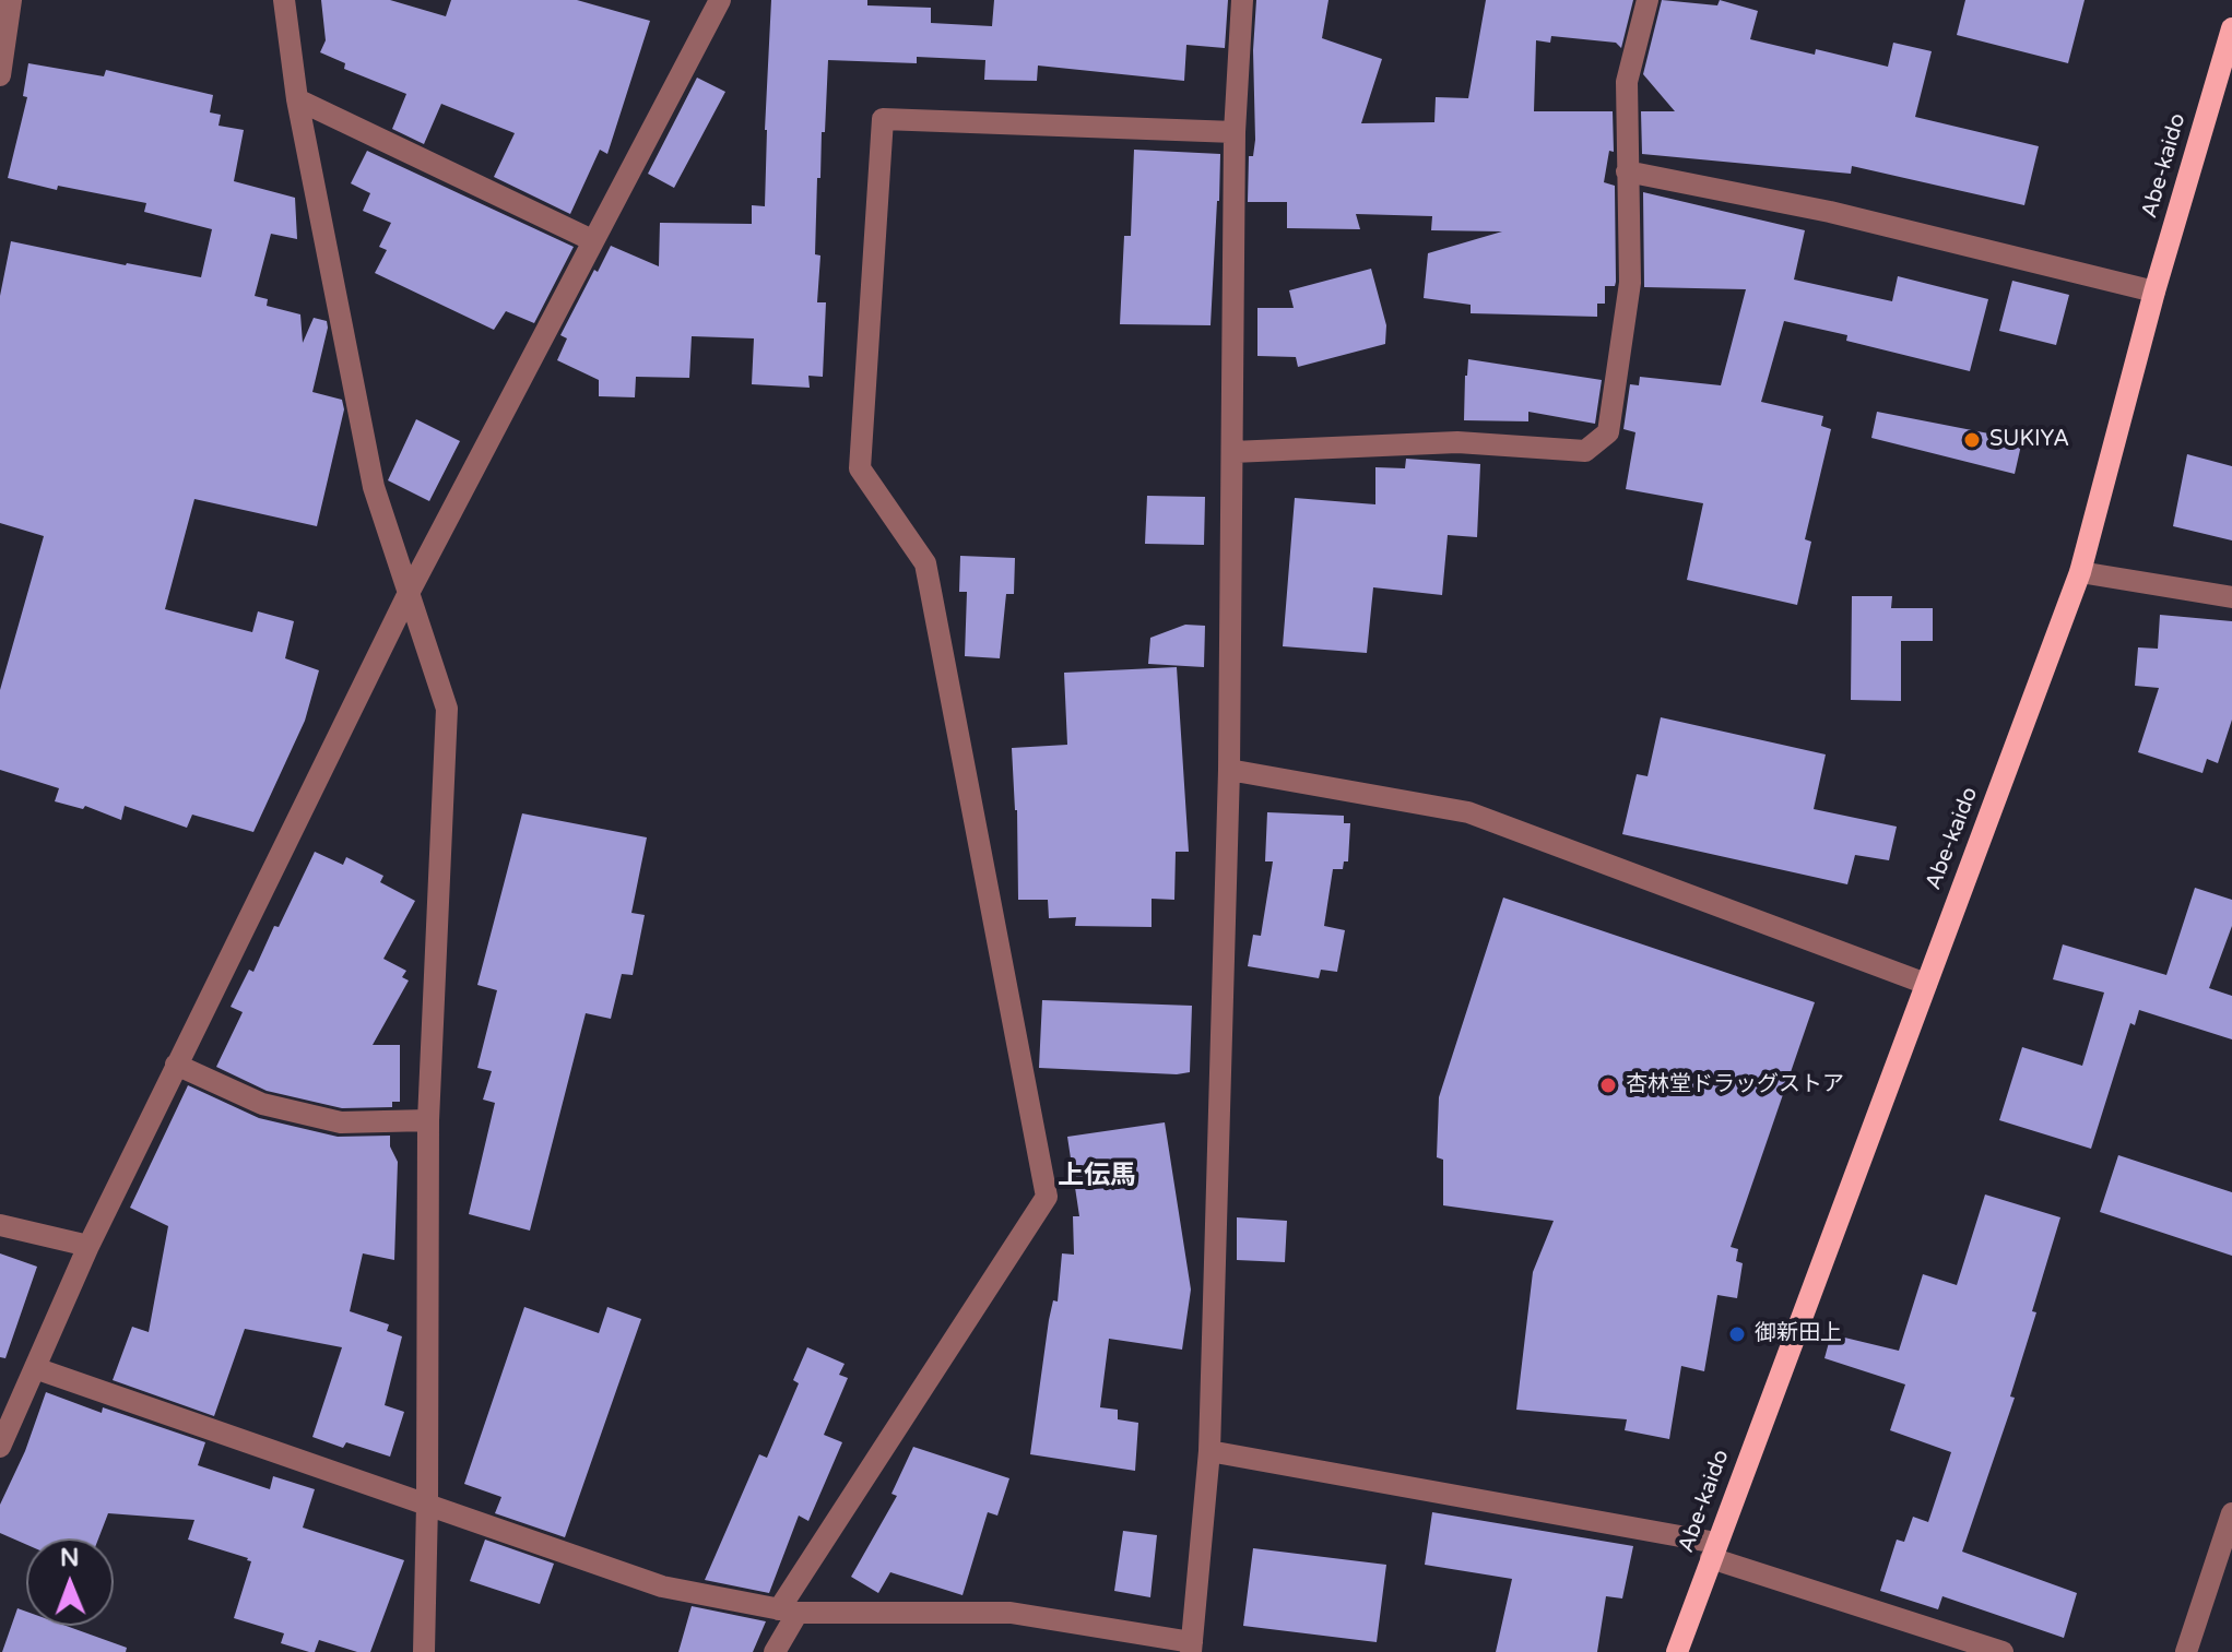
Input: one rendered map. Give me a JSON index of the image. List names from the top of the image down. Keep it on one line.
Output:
{"streets":{"main road":["Abe-kaido"]},"districts":["上伝馬"],"places":["SUKIYA","杏林堂ドラッグストア","御新田上"],"north":"top"}
